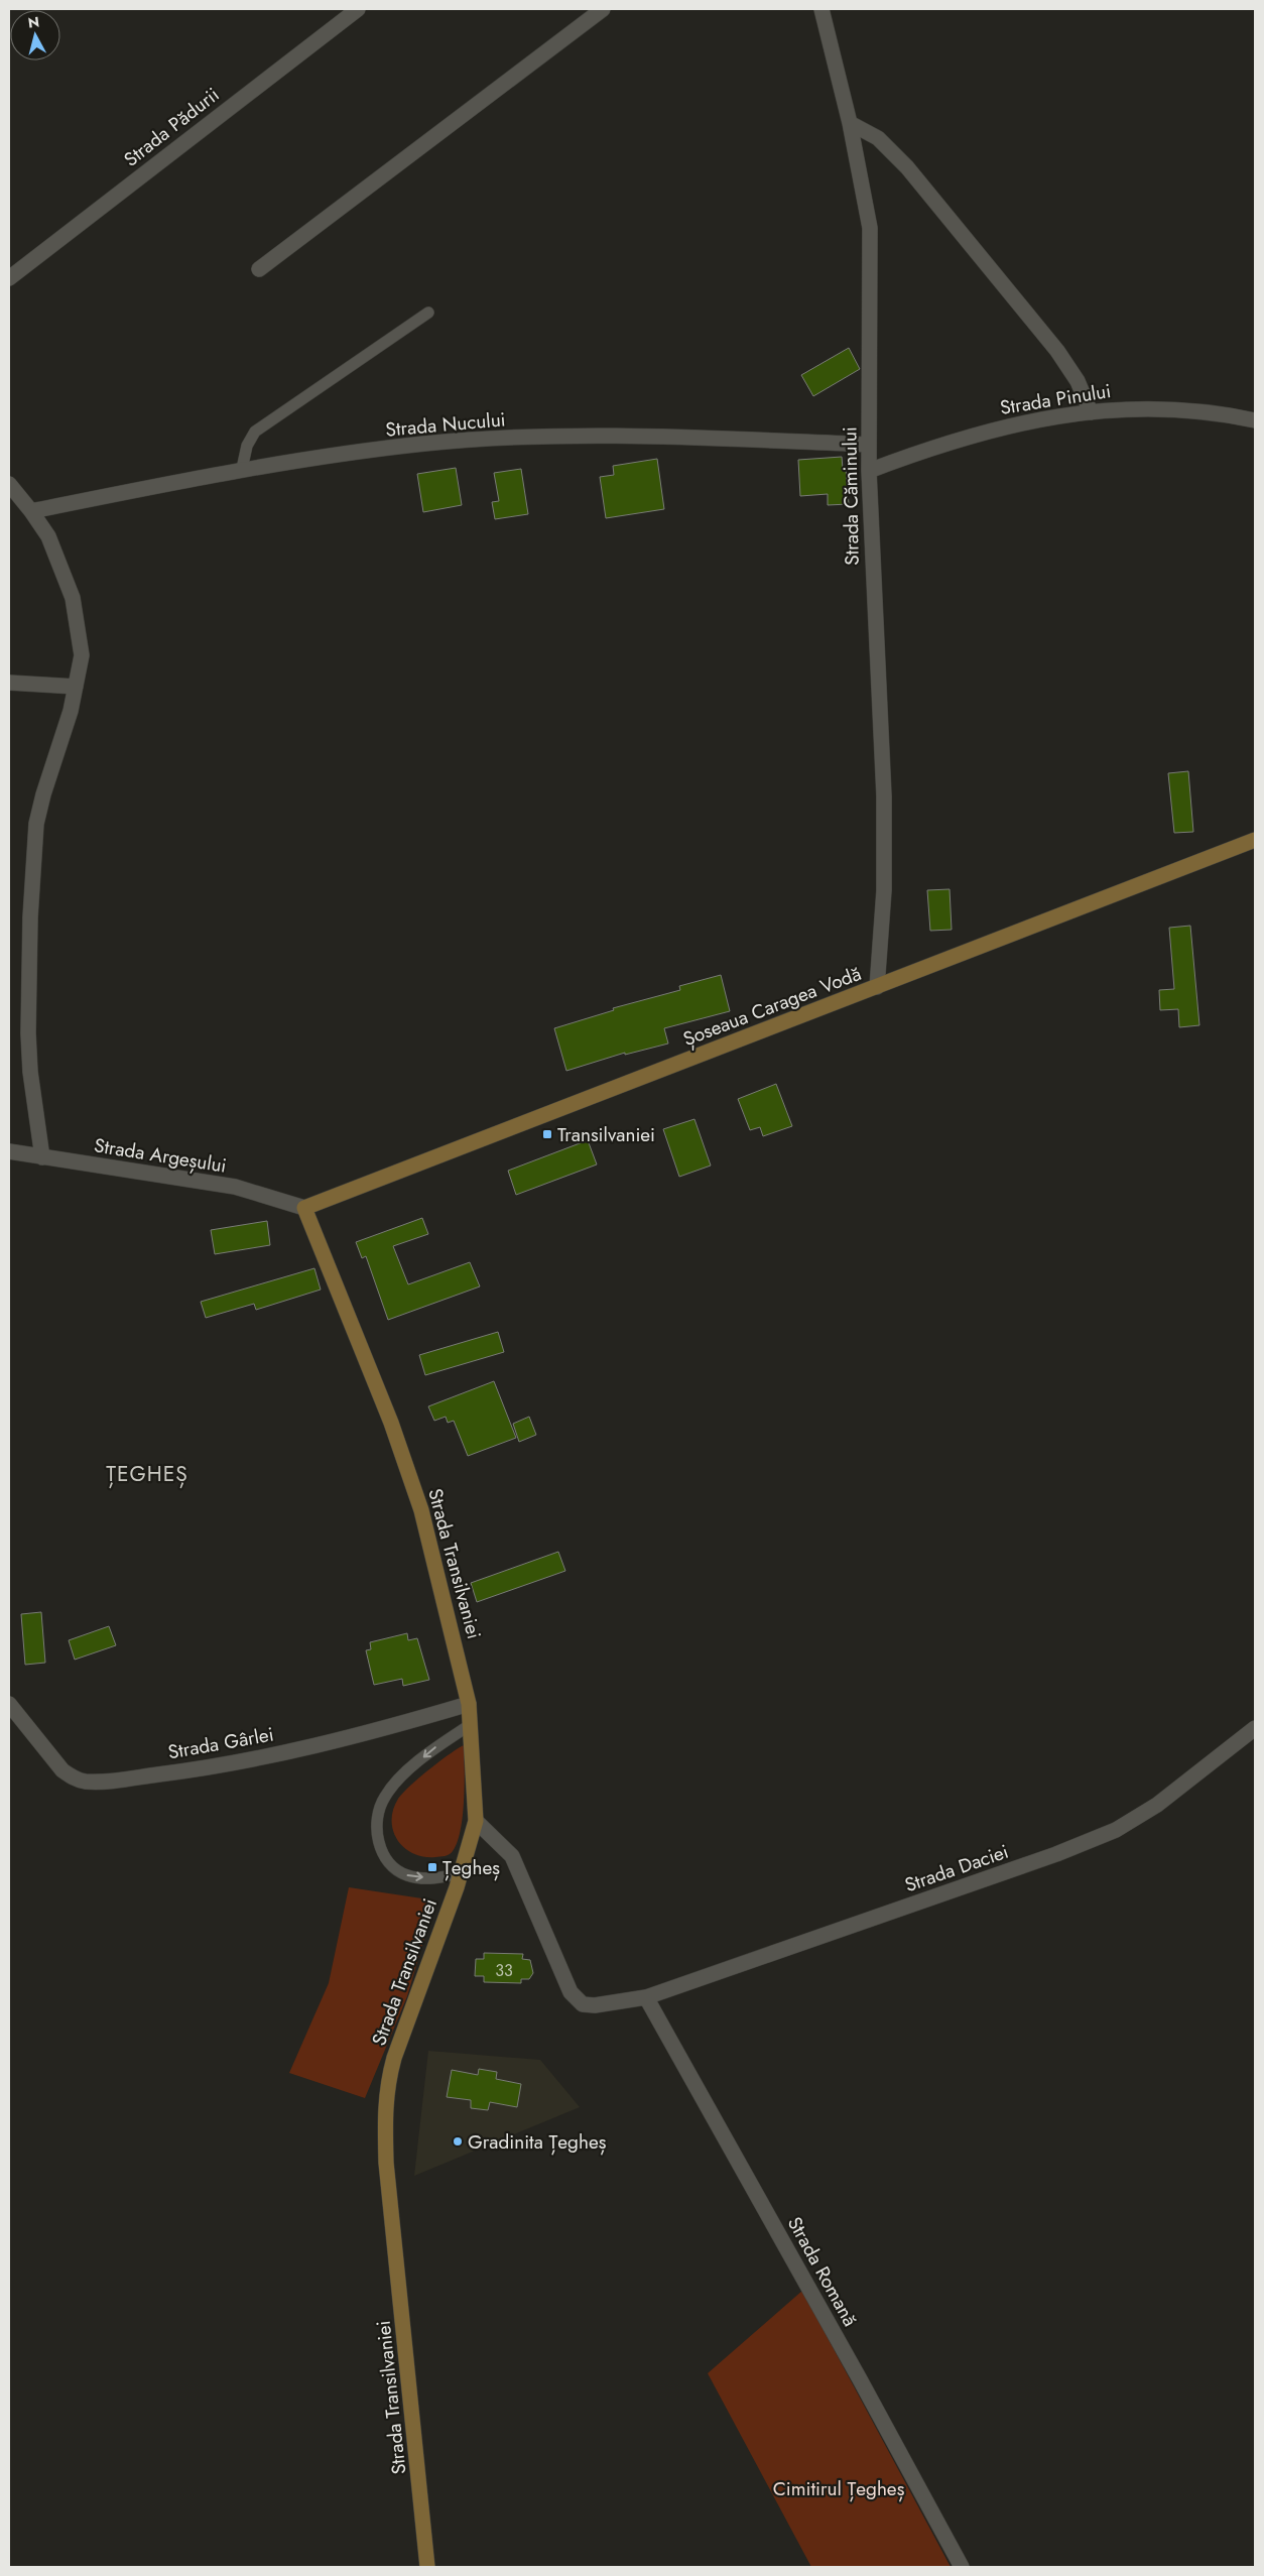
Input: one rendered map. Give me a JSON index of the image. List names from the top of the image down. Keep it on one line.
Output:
{"streets":{"street":["Strada Pădurii","Strada Pinului","Strada Nucului","Strada Căminului","Șoseaua Caragea Vodă","Strada Argeșului","Strada Transilvaniei","Strada Gârlei","Strada Daciei","Strada Romană"]},"crossings":[["Strada Pinului","Strada Căminului"],["Strada Nucului","Strada Căminului"],["Strada Căminului","Șoseaua Caragea Vodă"],["Șoseaua Caragea Vodă","Strada Argeșului"],["Șoseaua Caragea Vodă","Strada Transilvaniei"],["Strada Argeșului","Strada Transilvaniei"],["Strada Transilvaniei","Strada Gârlei"],["Strada Transilvaniei","Strada Daciei"],["Strada Daciei","Strada Romană"]],"districts":["ȚEGHEȘ"],"parks":["Cimitirul Țegheș"],"places":{"transit":["Transilvaniei","Țegheș"],"other":["Gradinita Țegheș"]},"house_numbers":["33"],"north":"top"}
